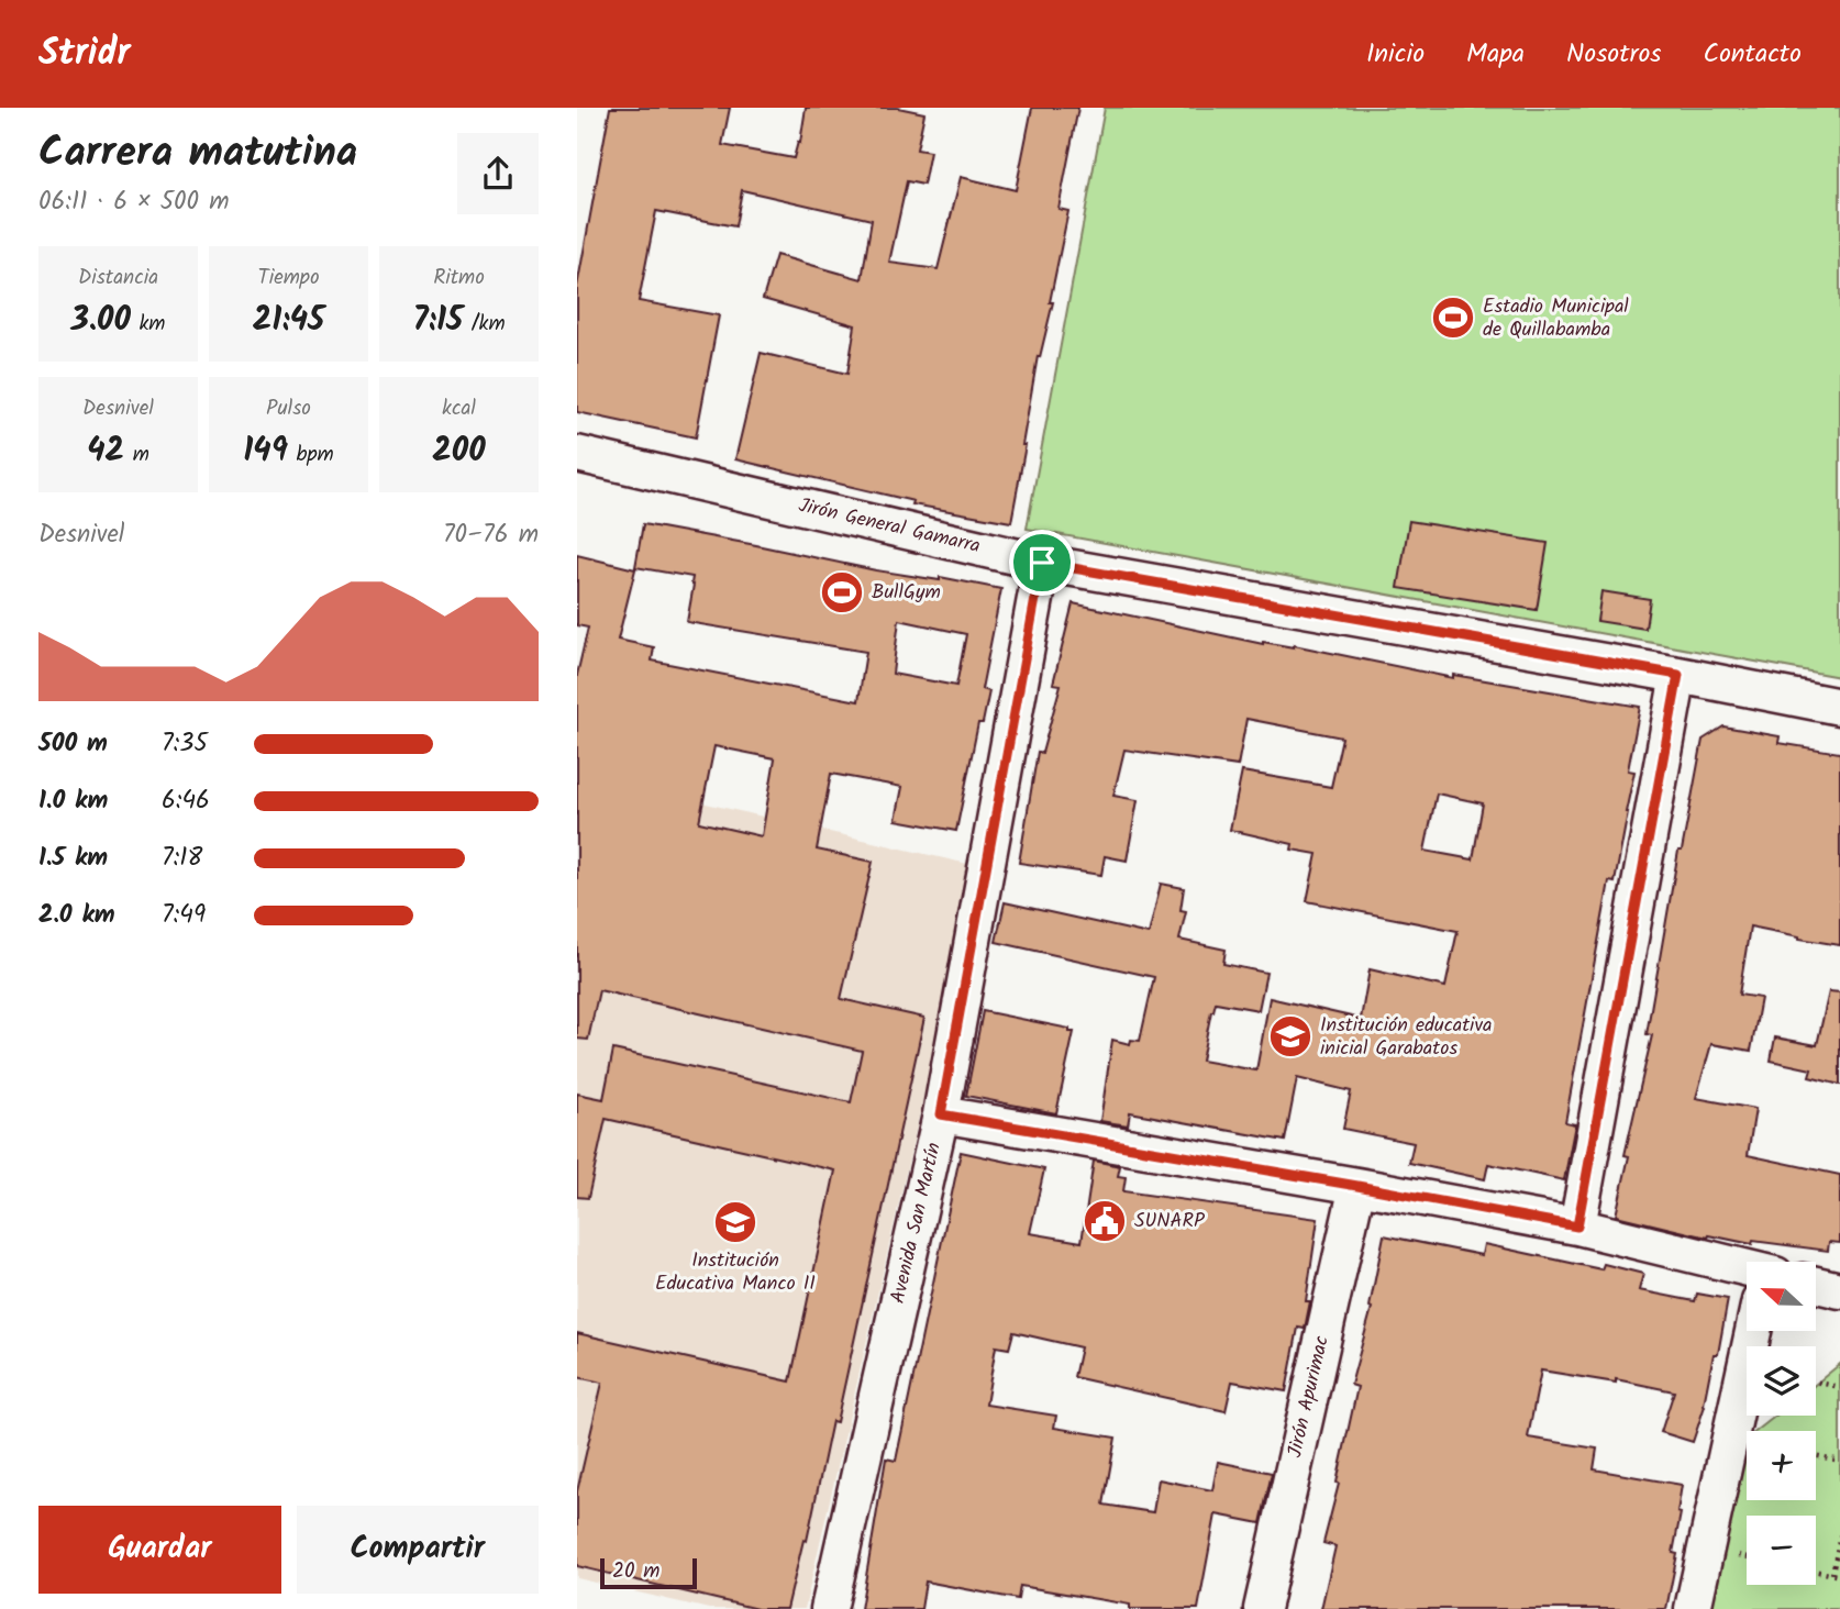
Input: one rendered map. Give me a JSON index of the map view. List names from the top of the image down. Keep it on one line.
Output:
{"streets":{"street":["Jirón General Gamarra","Avenida San Martín","Jirón Apurimac"]},"crossings":[["Jirón General Gamarra","Avenida San Martín"]],"places":{"sports":["Estadio Municipal de Quillabamba","BullGym"],"school or university":["Institución educativa inicial Garabatos","Institución Educativa Manco II"],"public building":["SUNARP"]},"scale_bar":"20 m","north":"left","page":{"header":"Stridr","nav":["Inicio","Mapa","Nosotros","Contacto"],"heading":["Carrera matutina","06:11 · 6 × 500 m"],"stats":[["Distancia","3.00 km"],["Tiempo","21:45"],["Ritmo","7:15 /km"],["Desnivel","42 m"],["Pulso","149 bpm"],["kcal","200"]],"chart":["Desnivel","70–76 m"],"list":[{"name":"500 m","note":"7:35"},{"name":"1.0 km","note":"6:46"},{"name":"1.5 km","note":"7:18"},{"name":"2.0 km","note":"7:49"}],"map_buttons":["+","−"],"buttons":["Guardar","Compartir"],"scale":"20 m"}}
